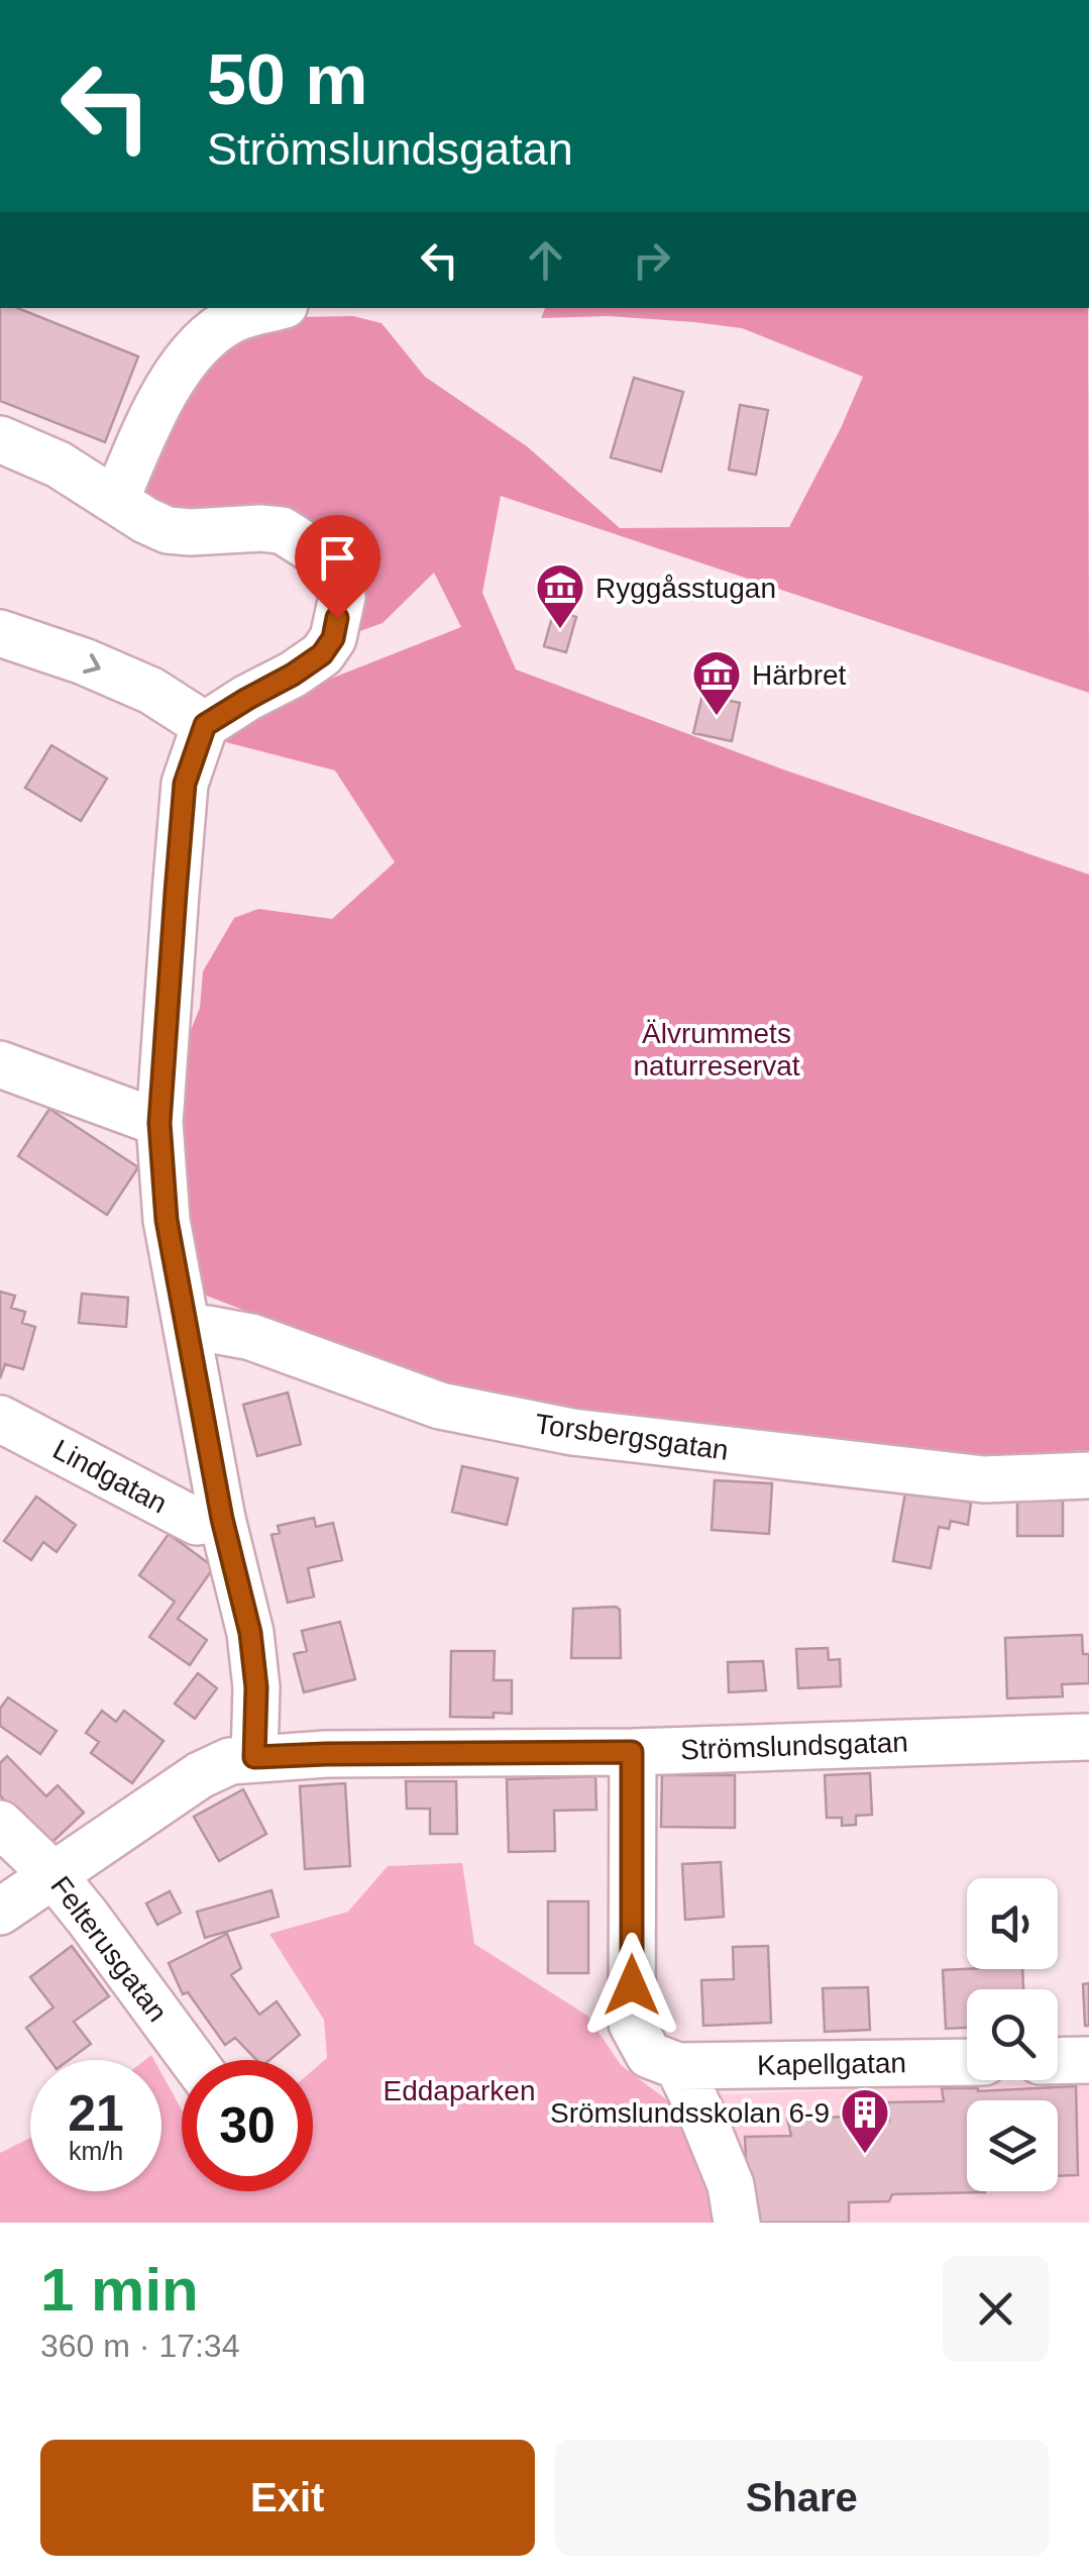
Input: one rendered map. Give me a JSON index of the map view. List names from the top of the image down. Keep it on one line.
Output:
{"streets":{"street":["Torsbergsgatan","Lindgatan","Strömslundsgatan","Felterusgatan","Kapellgatan"]},"crossings":[["Strömslundsgatan","Felterusgatan"]],"parks":["Älvrummets naturreservat","Eddaparken"],"places":{"museum":["Ryggåsstugan","Härbret"],"building":["Srömslundsskolan 6-9"]},"page":{"turn":["50 m","Strömslundsgatan"],"speed":"21 km/h","limit":"30","heading":["1 min","360 m · 17:34"],"buttons":["Exit","Share"]}}
